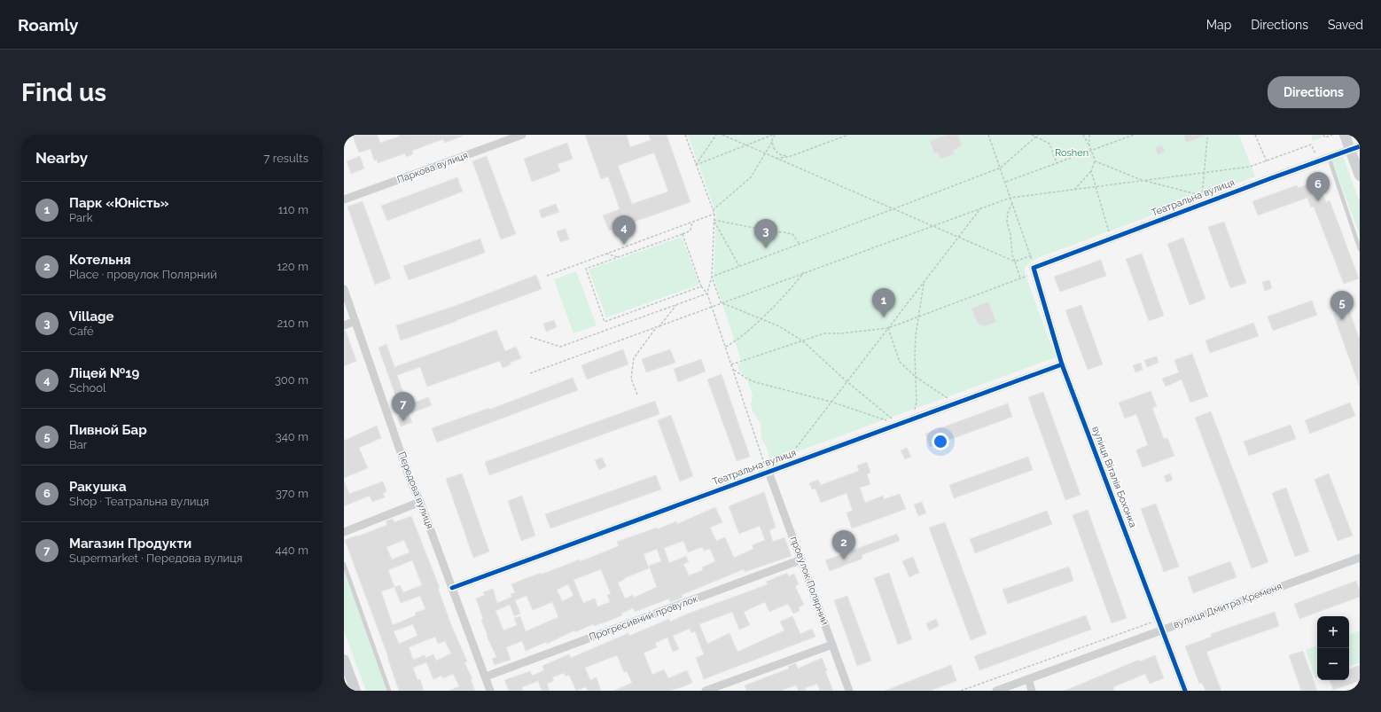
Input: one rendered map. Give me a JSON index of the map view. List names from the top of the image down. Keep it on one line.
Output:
{"streets":{"street":["Паркова вулиця","Театральна вулиця","вулиця Віталія Бохонка","Передова вулиця","провулок Полярний","вулиця Дмитра Кременя","Прогресивний провулок"]},"crossings":[["Театральна вулиця","вулиця Віталія Бохонка"],["Театральна вулиця","Передова вулиця"],["Театральна вулиця","провулок Полярний"],["вулиця Віталія Бохонка","вулиця Дмитра Кременя"],["Передова вулиця","Прогресивний провулок"],["провулок Полярний","Прогресивний провулок"]],"parks":["Roshen"],"page":{"header":"Roamly","nav":["Map","Directions","Saved"],"buttons":"Directions","title":"Find us","heading":["Nearby","7 results"],"pins":["6","4","3","1","5","7","2"],"list":[{"mark":"1","name":"Парк «Юність»","note":"Park","value":"110 m"},{"mark":"2","name":"Котельня","note":"Place · провулок Полярний","value":"120 m"},{"mark":"3","name":"Village","note":"Café","value":"210 m"},{"mark":"4","name":"Ліцей №19","note":"School","value":"300 m"},{"mark":"5","name":"Пивной Бар","note":"Bar","value":"340 m"},{"mark":"6","name":"Ракушка","note":"Shop · Театральна вулиця","value":"370 m"},{"mark":"7","name":"Магазин Продукти","note":"Supermarket · Передова вулиця","value":"440 m"}],"map_buttons":["+","−"]}}
